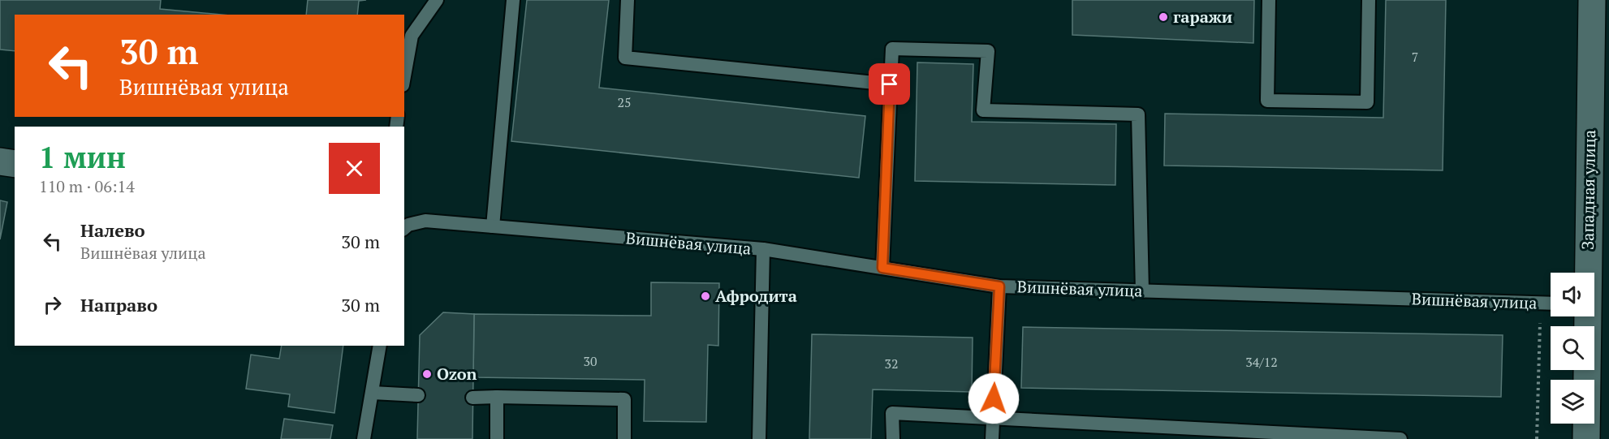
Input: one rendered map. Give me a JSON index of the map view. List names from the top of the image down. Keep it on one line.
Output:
{"streets":{"street":["Западная улица"],"lane":["Вишнёвая улица"]},"places":["гаражи","Афродита","Ozon"],"house_numbers":["7","25","30","34/12","32"],"page":{"turn":["30 m","Вишнёвая улица"],"heading":["1 мин","110 m · 06:14"],"list":[{"name":"Налево","note":"Вишнёвая улица","value":"30 m"},{"name":"Направо","value":"30 m"}]}}
